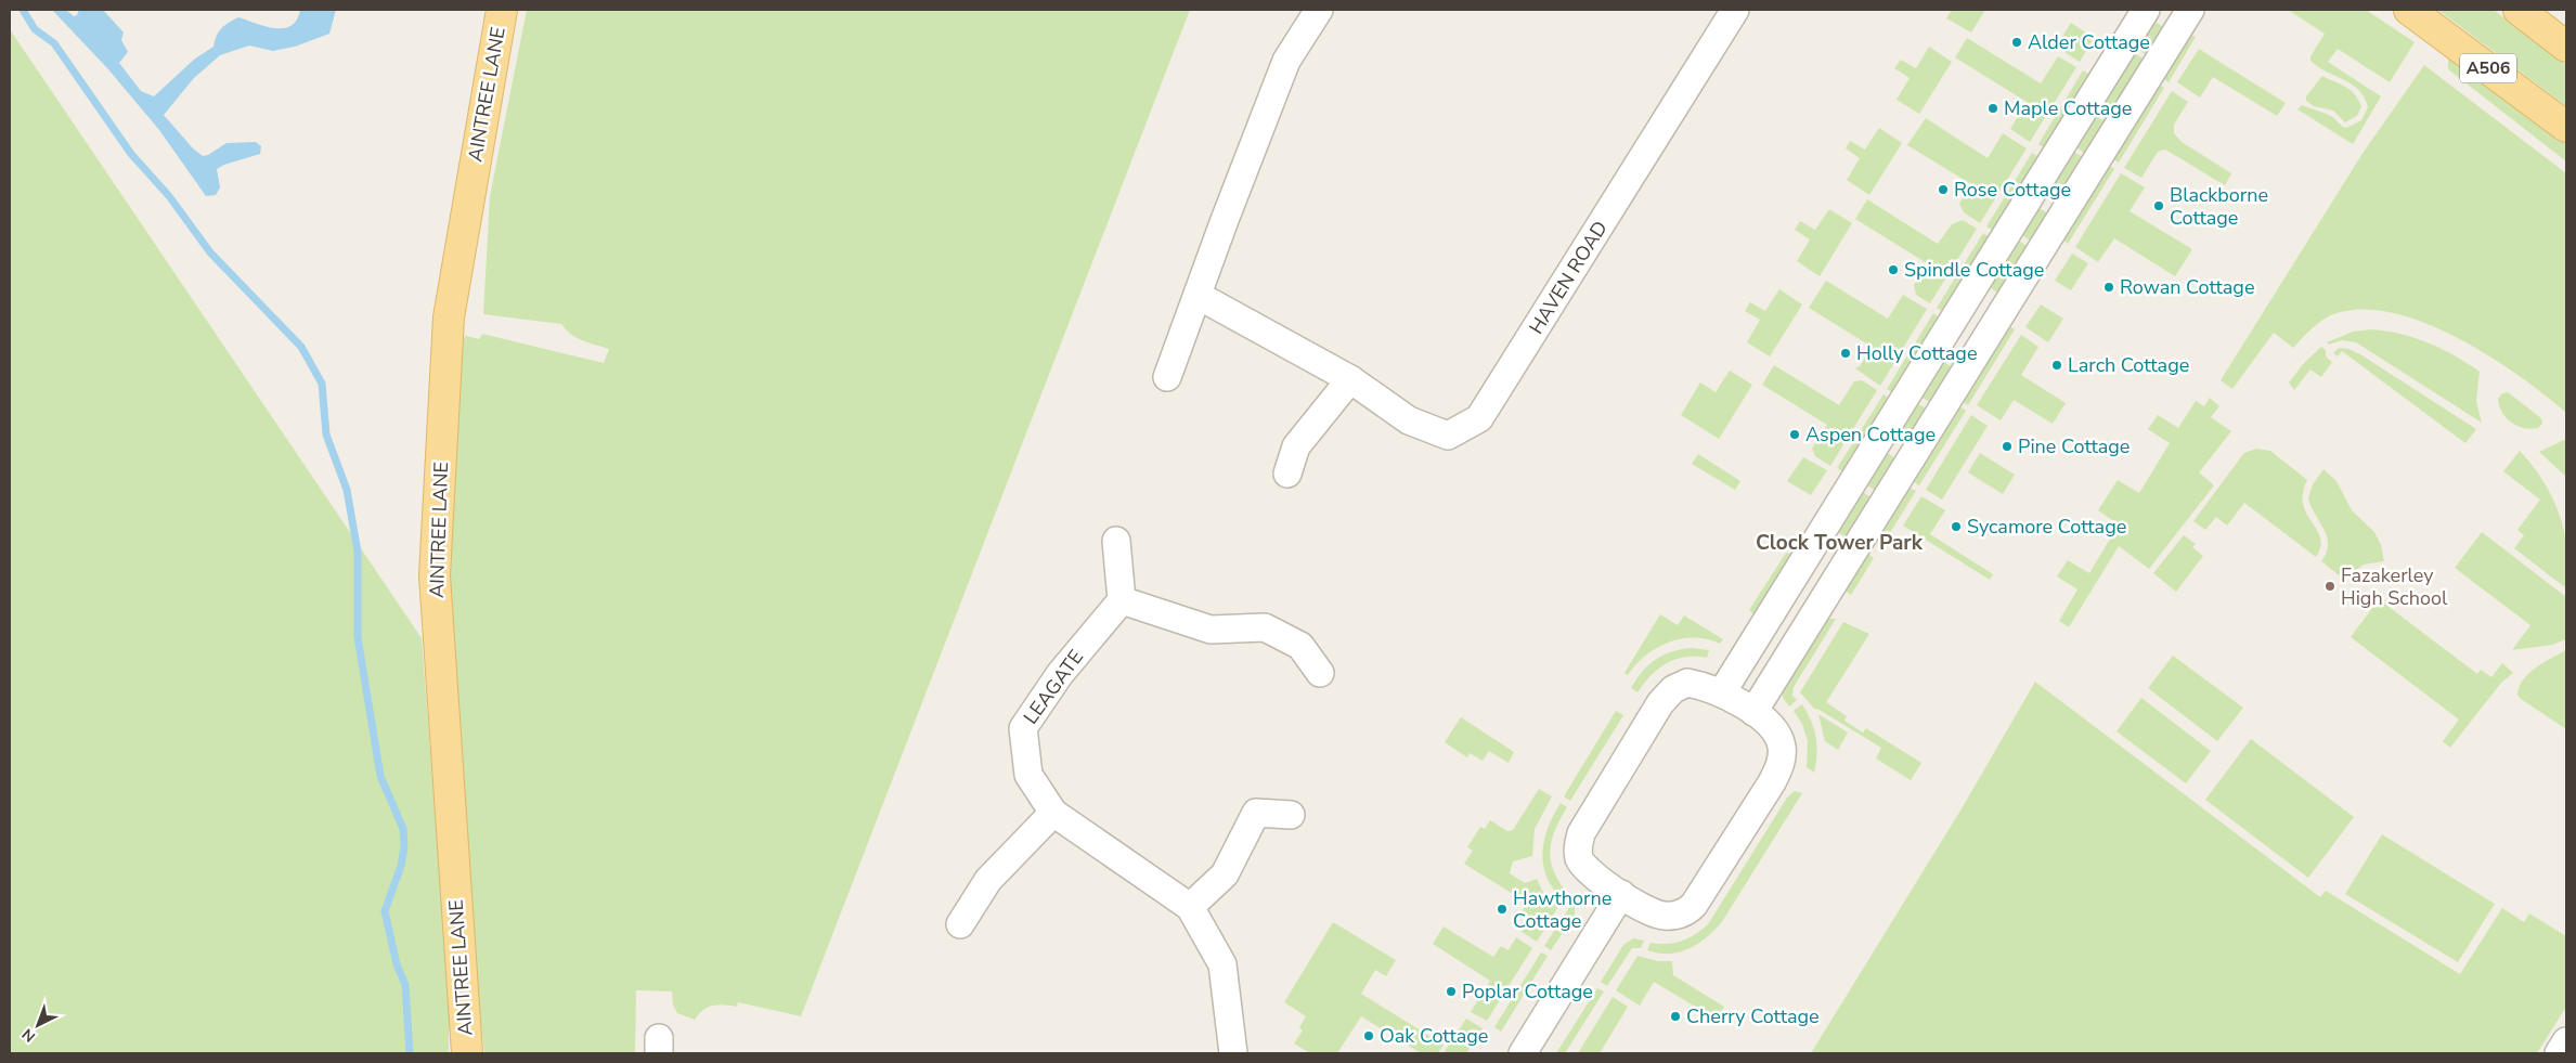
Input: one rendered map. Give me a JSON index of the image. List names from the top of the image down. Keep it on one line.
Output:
{"streets":{"main road":["A506","AINTREE LANE"],"street":["HAVEN ROAD","LEAGATE"]},"districts":["Clock Tower Park"],"places":["Alder Cottage","Maple Cottage","Rose Cottage","Blackborne Cottage","Spindle Cottage","Rowan Cottage","Holly Cottage","Larch Cottage","Aspen Cottage","Pine Cottage","Sycamore Cottage","Fazakerley High School","Hawthorne Cottage","Poplar Cottage","Cherry Cottage","Oak Cottage"],"north":"bottom left"}
